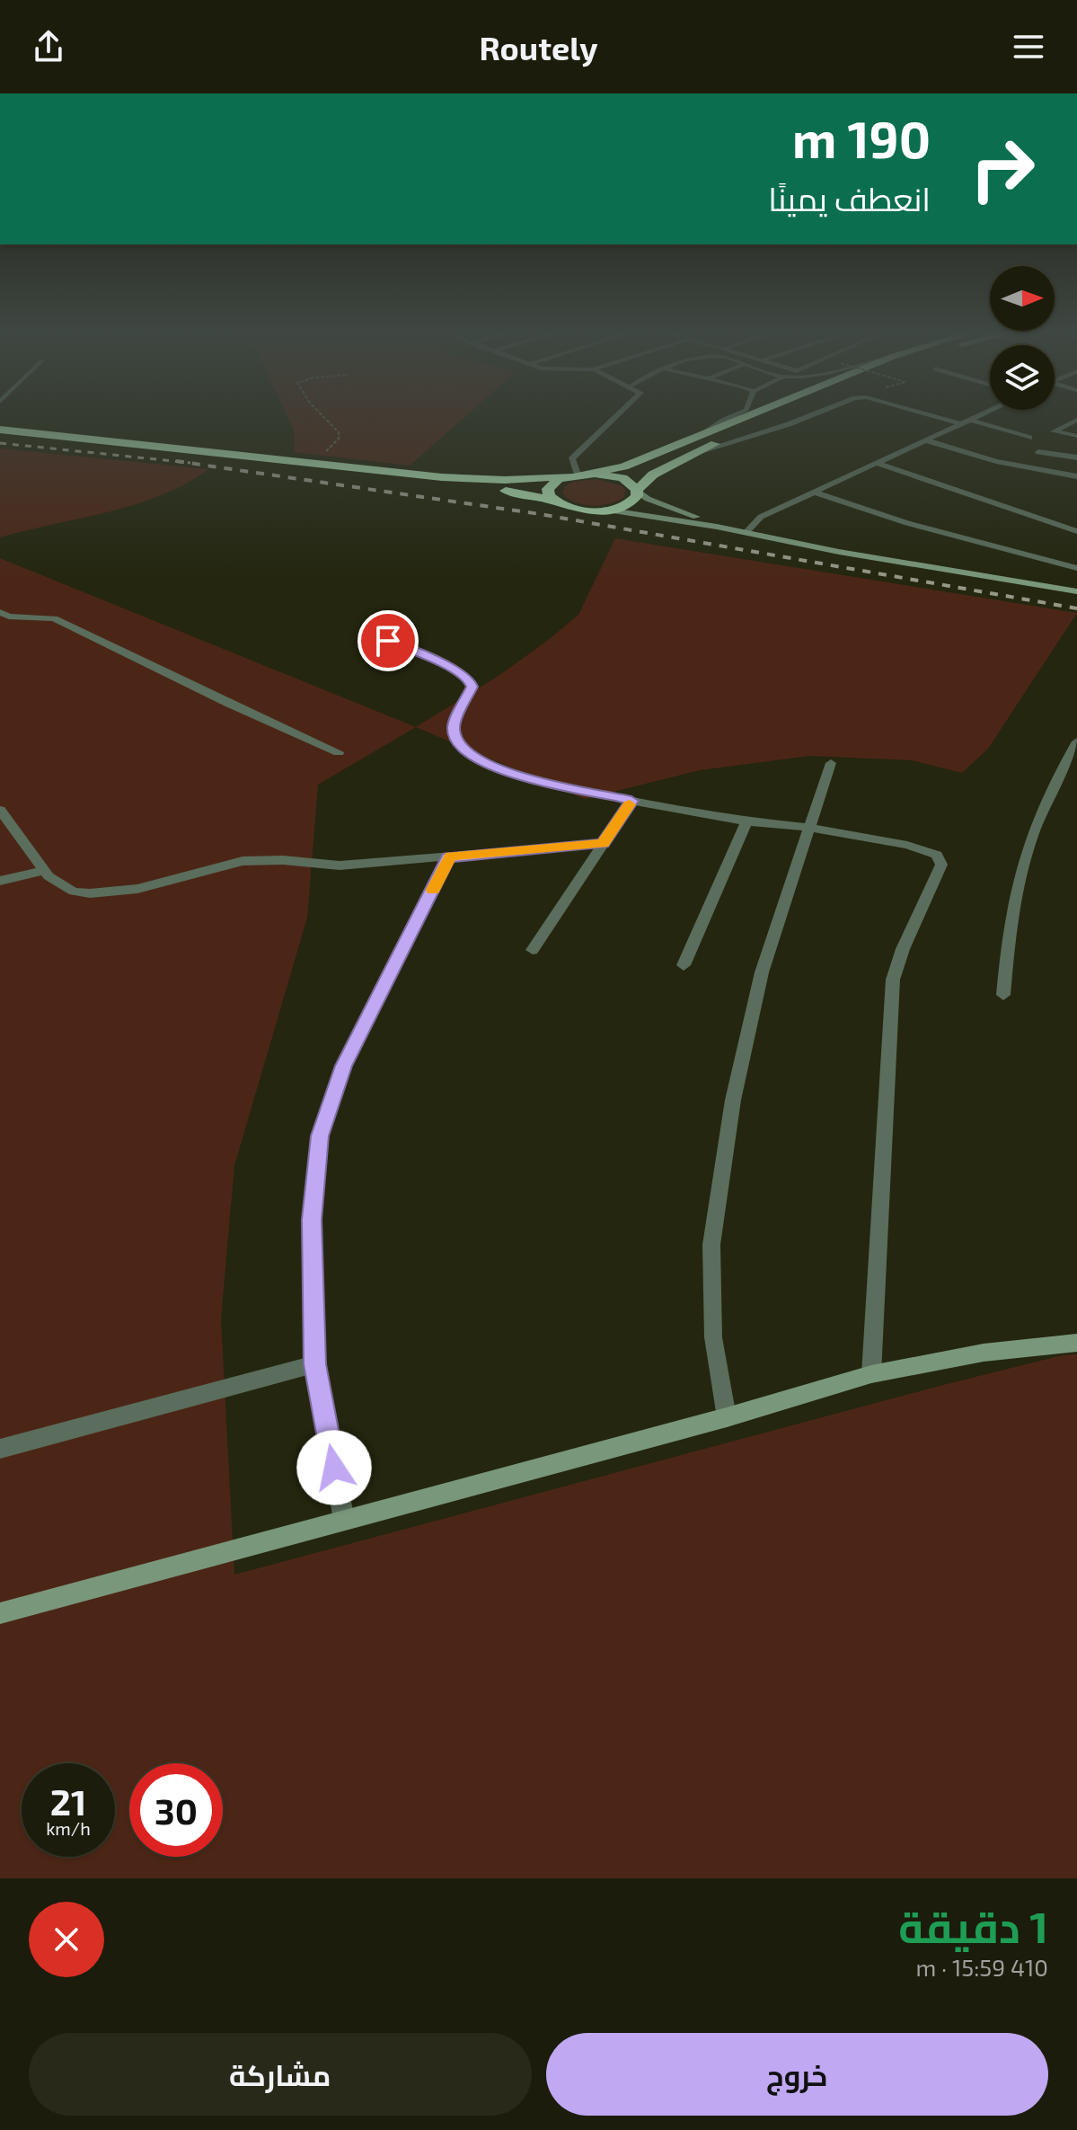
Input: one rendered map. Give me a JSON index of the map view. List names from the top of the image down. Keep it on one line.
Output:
{"north":"right","page":{"header":"Routely","turn":["190 m","انعطف يمينًا"],"speed":"21 km/h","limit":"30","heading":["1 دقيقة","410 m · 15:59"],"buttons":["خروج","مشاركة"]}}
